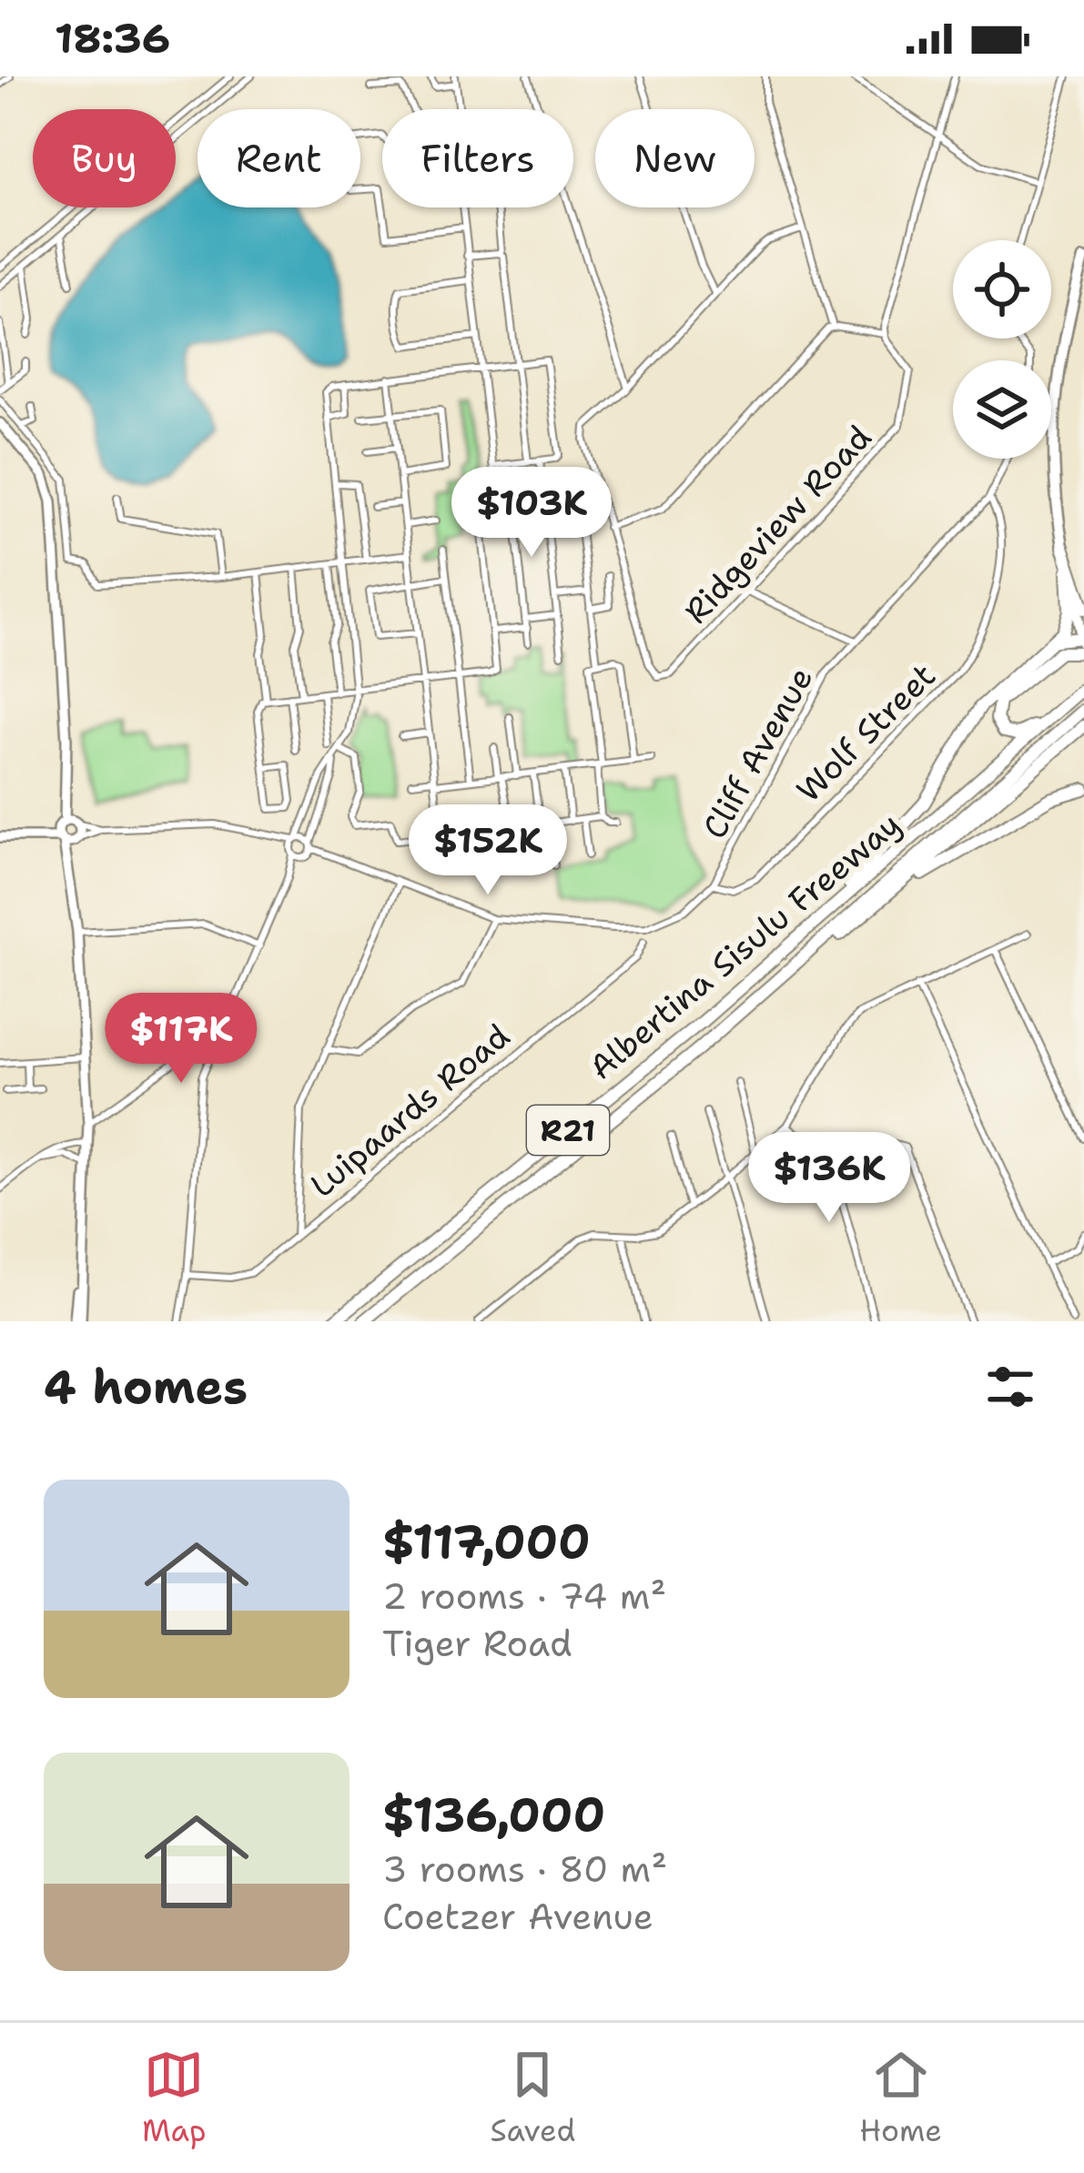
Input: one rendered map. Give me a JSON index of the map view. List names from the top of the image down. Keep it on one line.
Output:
{"streets":{"highway":["Albertina Sisulu Freeway","R21"],"street":["Ridgeview Road","Wolf Street","Cliff Avenue","Luipaards Road"]},"crossings":[["Wolf Street","Cliff Avenue"]],"page":{"status":"18:36","chip":["Buy","Rent","Filters","New"],"price":["$103K","$152K","$117K","$136K"],"heading":"4 homes","list":[{"name":"$117,000","note":"2 rooms · 74 m² · Tiger Road"},{"name":"$136,000","note":"3 rooms · 80 m² · Coetzer Avenue"}],"tabs":["Map","Saved","Home"]}}
